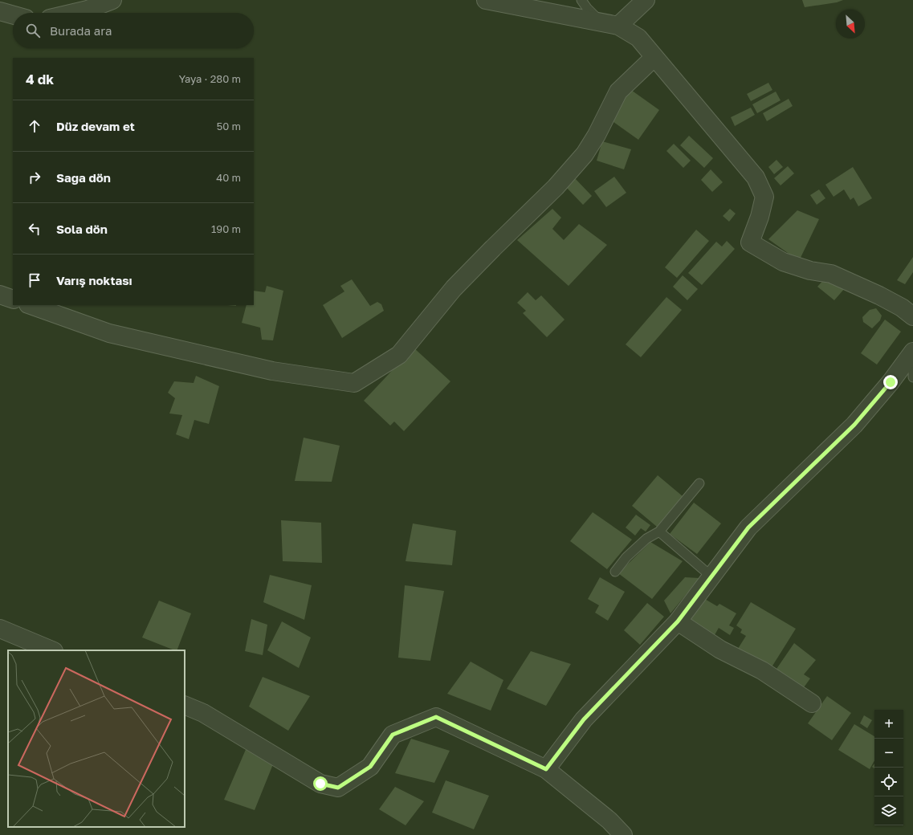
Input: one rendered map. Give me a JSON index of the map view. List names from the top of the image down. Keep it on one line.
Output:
{"north":"bottom right","page":{"search":"Burada ara","heading":["4 dk","Yaya · 280 m"],"list":[["Düz devam et","50 m"],["Sağa dön","40 m"],["Sola dön","190 m"],"Varış noktası"],"map_buttons":["+","−"]}}
